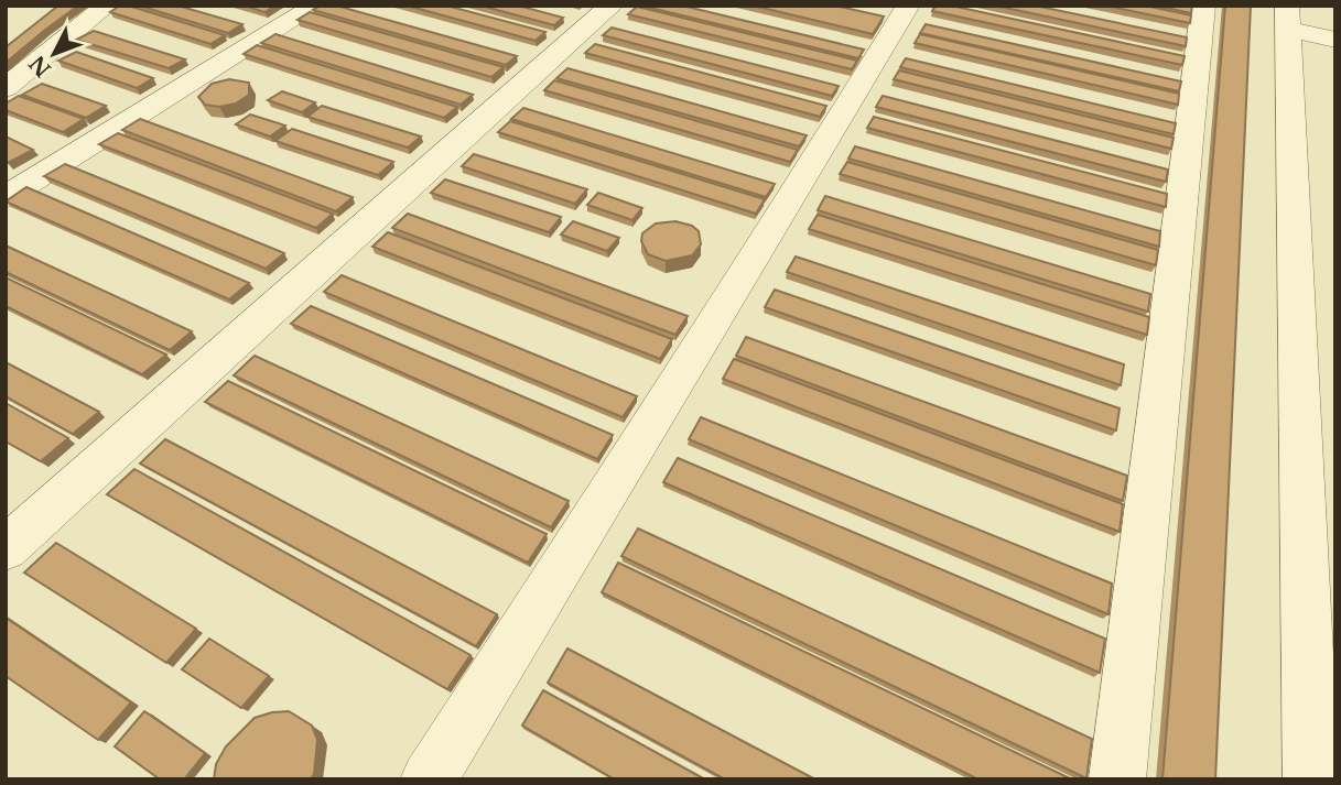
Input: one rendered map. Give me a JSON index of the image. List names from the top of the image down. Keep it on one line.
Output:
{"north":"bottom left"}
